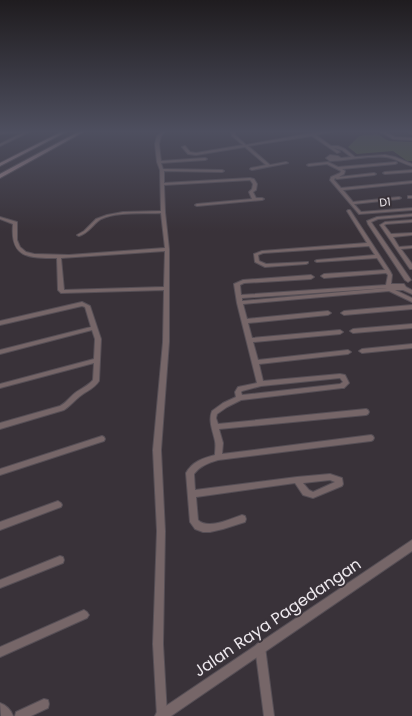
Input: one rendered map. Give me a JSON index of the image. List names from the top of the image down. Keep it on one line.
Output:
{"streets":{"street":["D1","Jalan Raya Pagedangan"]}}
